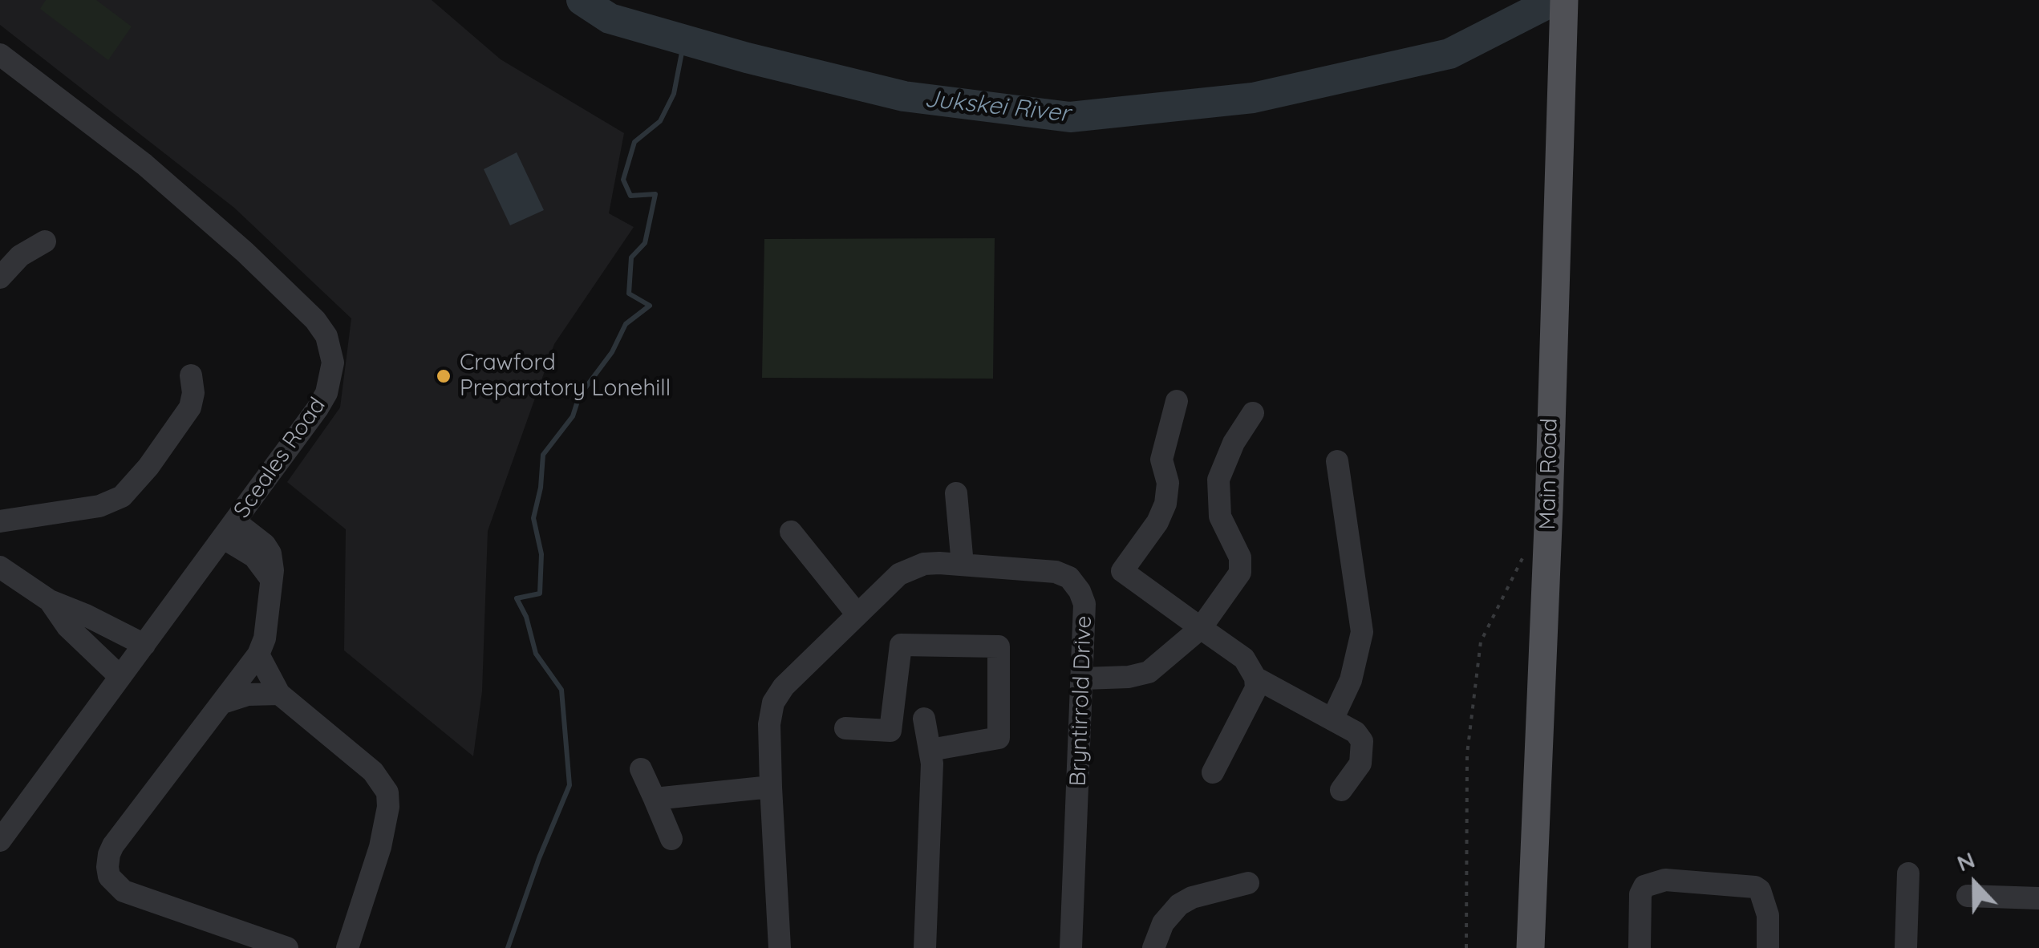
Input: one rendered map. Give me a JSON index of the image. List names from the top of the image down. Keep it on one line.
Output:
{"streets":{"main road":["Main Road"],"street":["Sceales Road","Bryntirrold Drive"]},"water":["Jukskei River"],"places":["Crawford Preparatory Lonehill"],"north":"top"}
